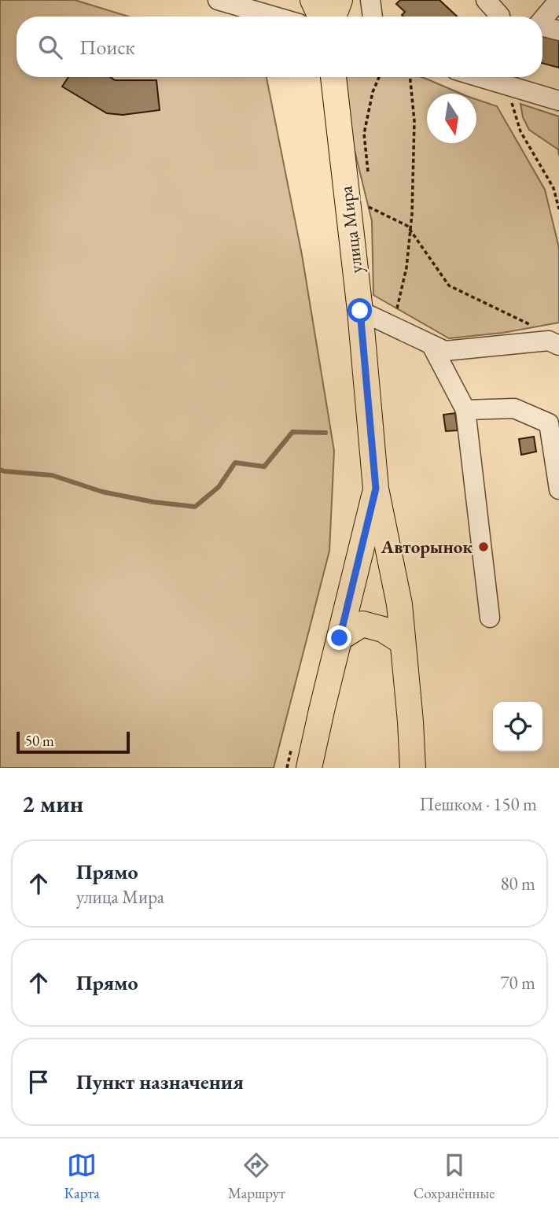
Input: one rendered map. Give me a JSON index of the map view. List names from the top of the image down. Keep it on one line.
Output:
{"streets":{"main road":["улица Мира"]},"places":["Авторынок"],"scale_bar":"50 m","north":"bottom","page":{"search":"Поиск","scale":"50 m","heading":["2 мин","Пешком · 150 m"],"list":[["Прямо","улица Мира","80 m"],["Прямо","70 m"],"Пункт назначения"],"nav":["Карта","Маршрут","Сохранённые"]}}
